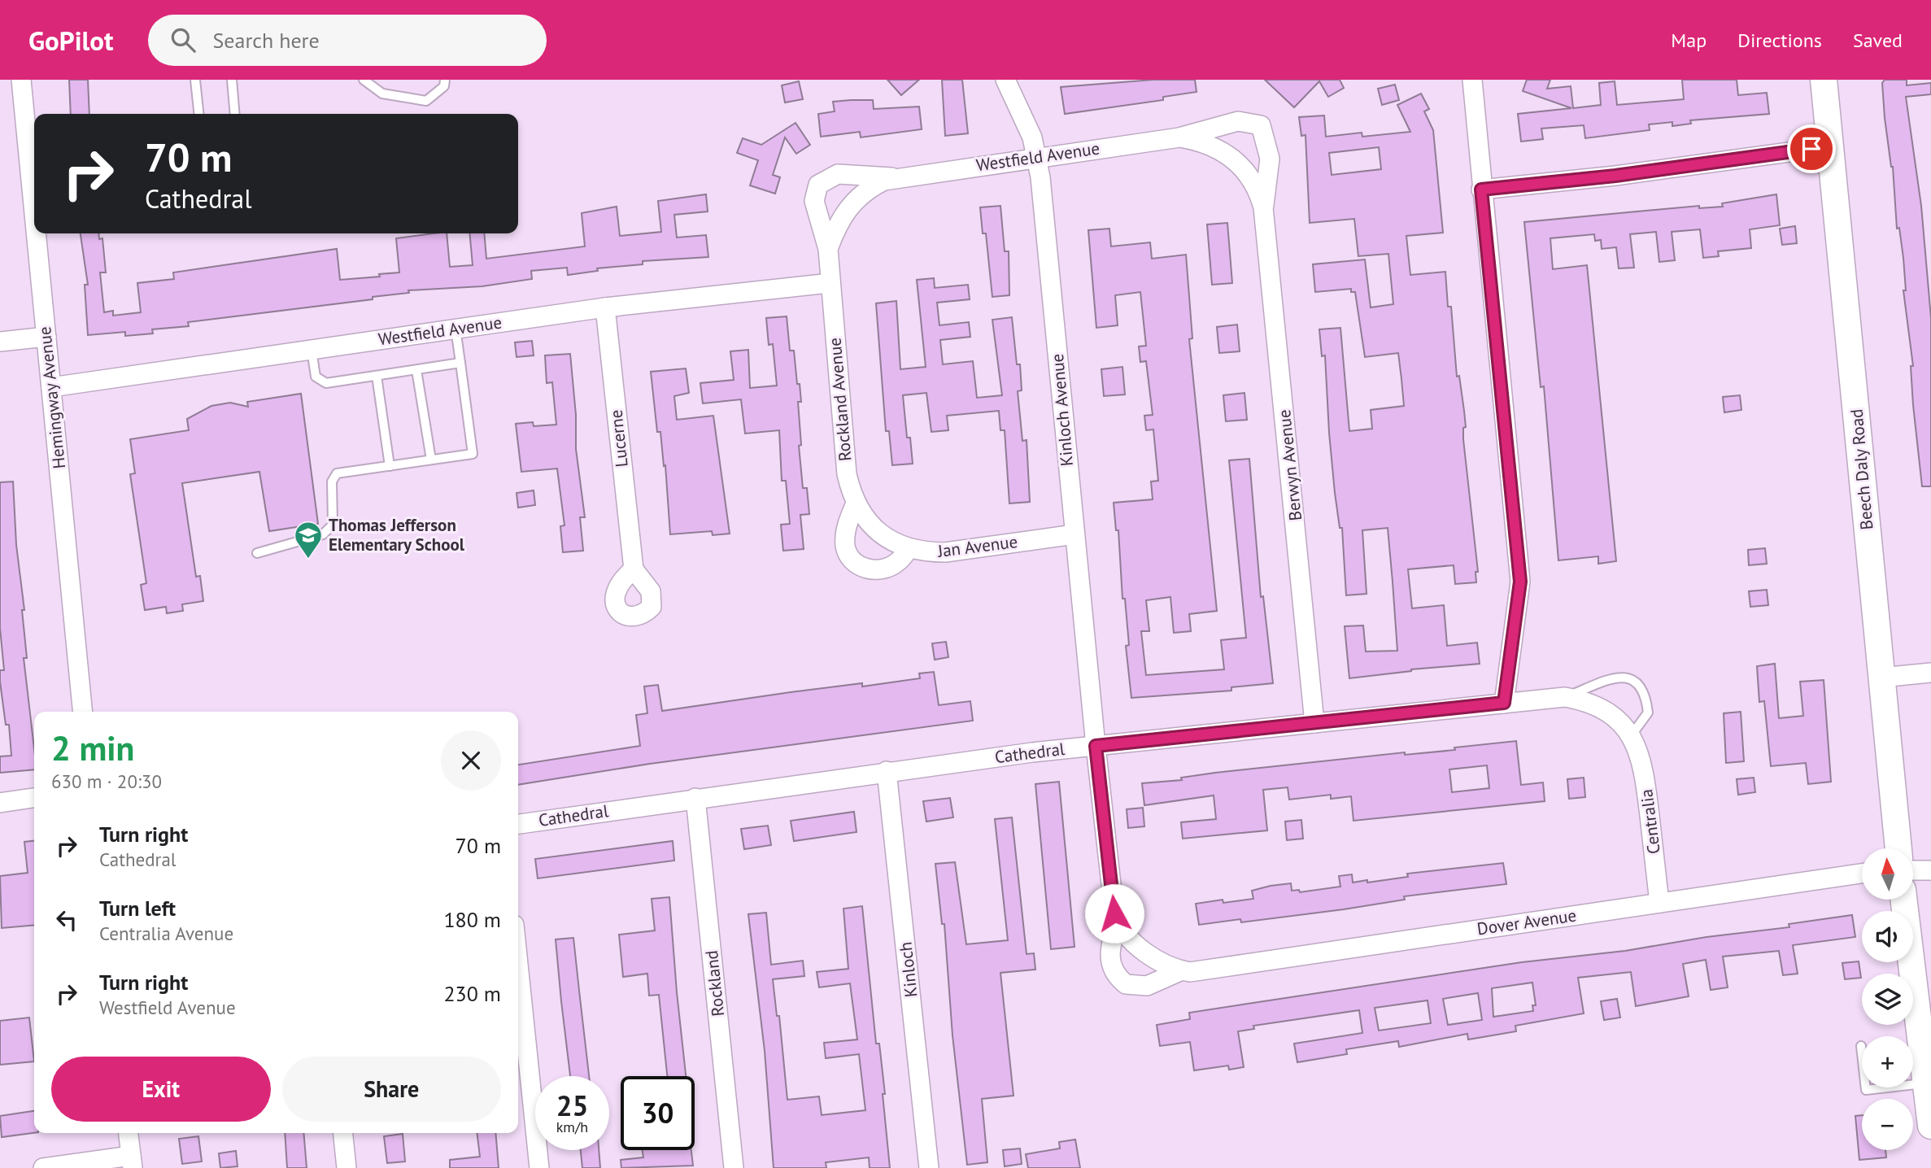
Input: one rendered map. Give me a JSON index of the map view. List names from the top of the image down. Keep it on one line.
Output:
{"streets":{"main road":["Beech Daly Road"],"street":["Westfield Avenue","Hemingway Avenue","Rockland Avenue","Kinloch Avenue","Lucerne","Berwyn Avenue","Jan Avenue","Cathedral","Centralia","Dover Avenue","Kinloch","Rockland"]},"crossings":[["Westfield Avenue","Hemingway Avenue"],["Westfield Avenue","Rockland Avenue"],["Westfield Avenue","Kinloch Avenue"],["Westfield Avenue","Lucerne"],["Westfield Avenue","Berwyn Avenue"],["Rockland Avenue","Jan Avenue"],["Kinloch Avenue","Jan Avenue"],["Kinloch Avenue","Cathedral"],["Kinloch Avenue","Dover Avenue"],["Berwyn Avenue","Cathedral"],["Cathedral","Centralia"],["Cathedral","Dover Avenue"],["Cathedral","Kinloch"],["Cathedral","Rockland"],["Centralia","Dover Avenue"]],"places":{"school or university":["Thomas Jefferson Elementary School"]},"north":"top","page":{"header":"GoPilot","search":"Search here","nav":["Map","Directions","Saved"],"turn":["70 m","Cathedral"],"heading":["2 min","630 m · 20:30"],"list":[{"name":"Turn right","note":"Cathedral","value":"70 m"},{"name":"Turn left","note":"Centralia Avenue","value":"180 m"},{"name":"Turn right","note":"Westfield Avenue","value":"230 m"}],"map_buttons":["+","−"],"buttons":["Exit","Share"],"speed":"25 km/h","limit":"30"}}
